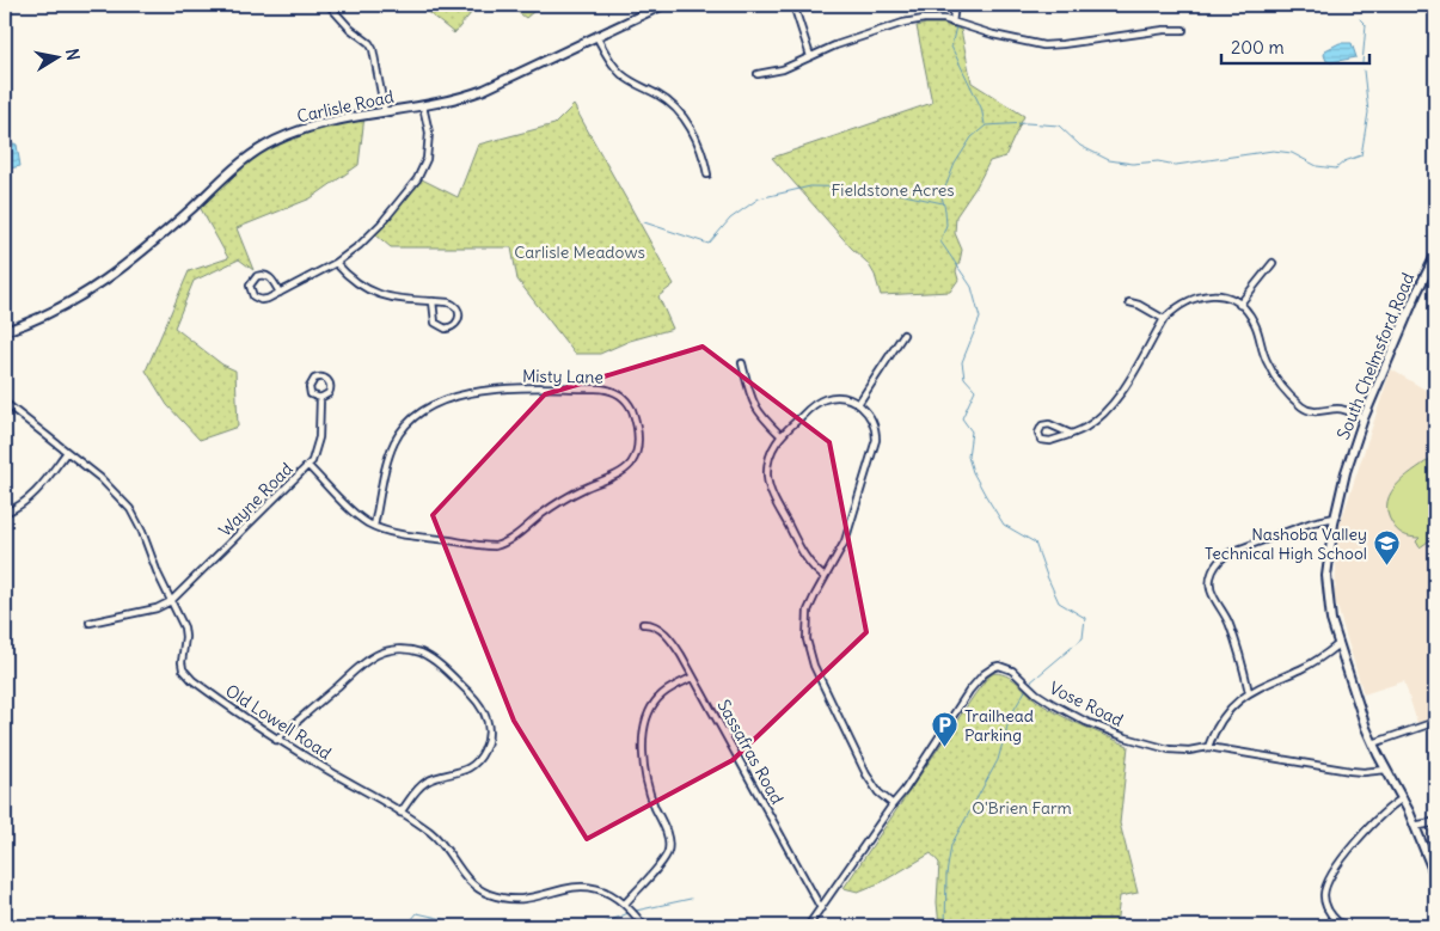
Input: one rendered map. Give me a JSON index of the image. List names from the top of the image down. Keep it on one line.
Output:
{"streets":{"main road":["Carlisle Road","South Chelmsford Road"],"street":["Misty Lane","Wayne Road","Vose Road","Old Lowell Road","Sassafras Road"]},"crossings":[["South Chelmsford Road","Vose Road"],["Misty Lane","Wayne Road"],["Wayne Road","Old Lowell Road"],["Vose Road","Sassafras Road"]],"parks":["Fieldstone Acres","Carlisle Meadows","O'Brien Farm"],"places":{"school or university":["Nashoba Valley Technical High School"],"parking":["Trailhead Parking"]},"scale_bar":"200 m","north":"right"}
